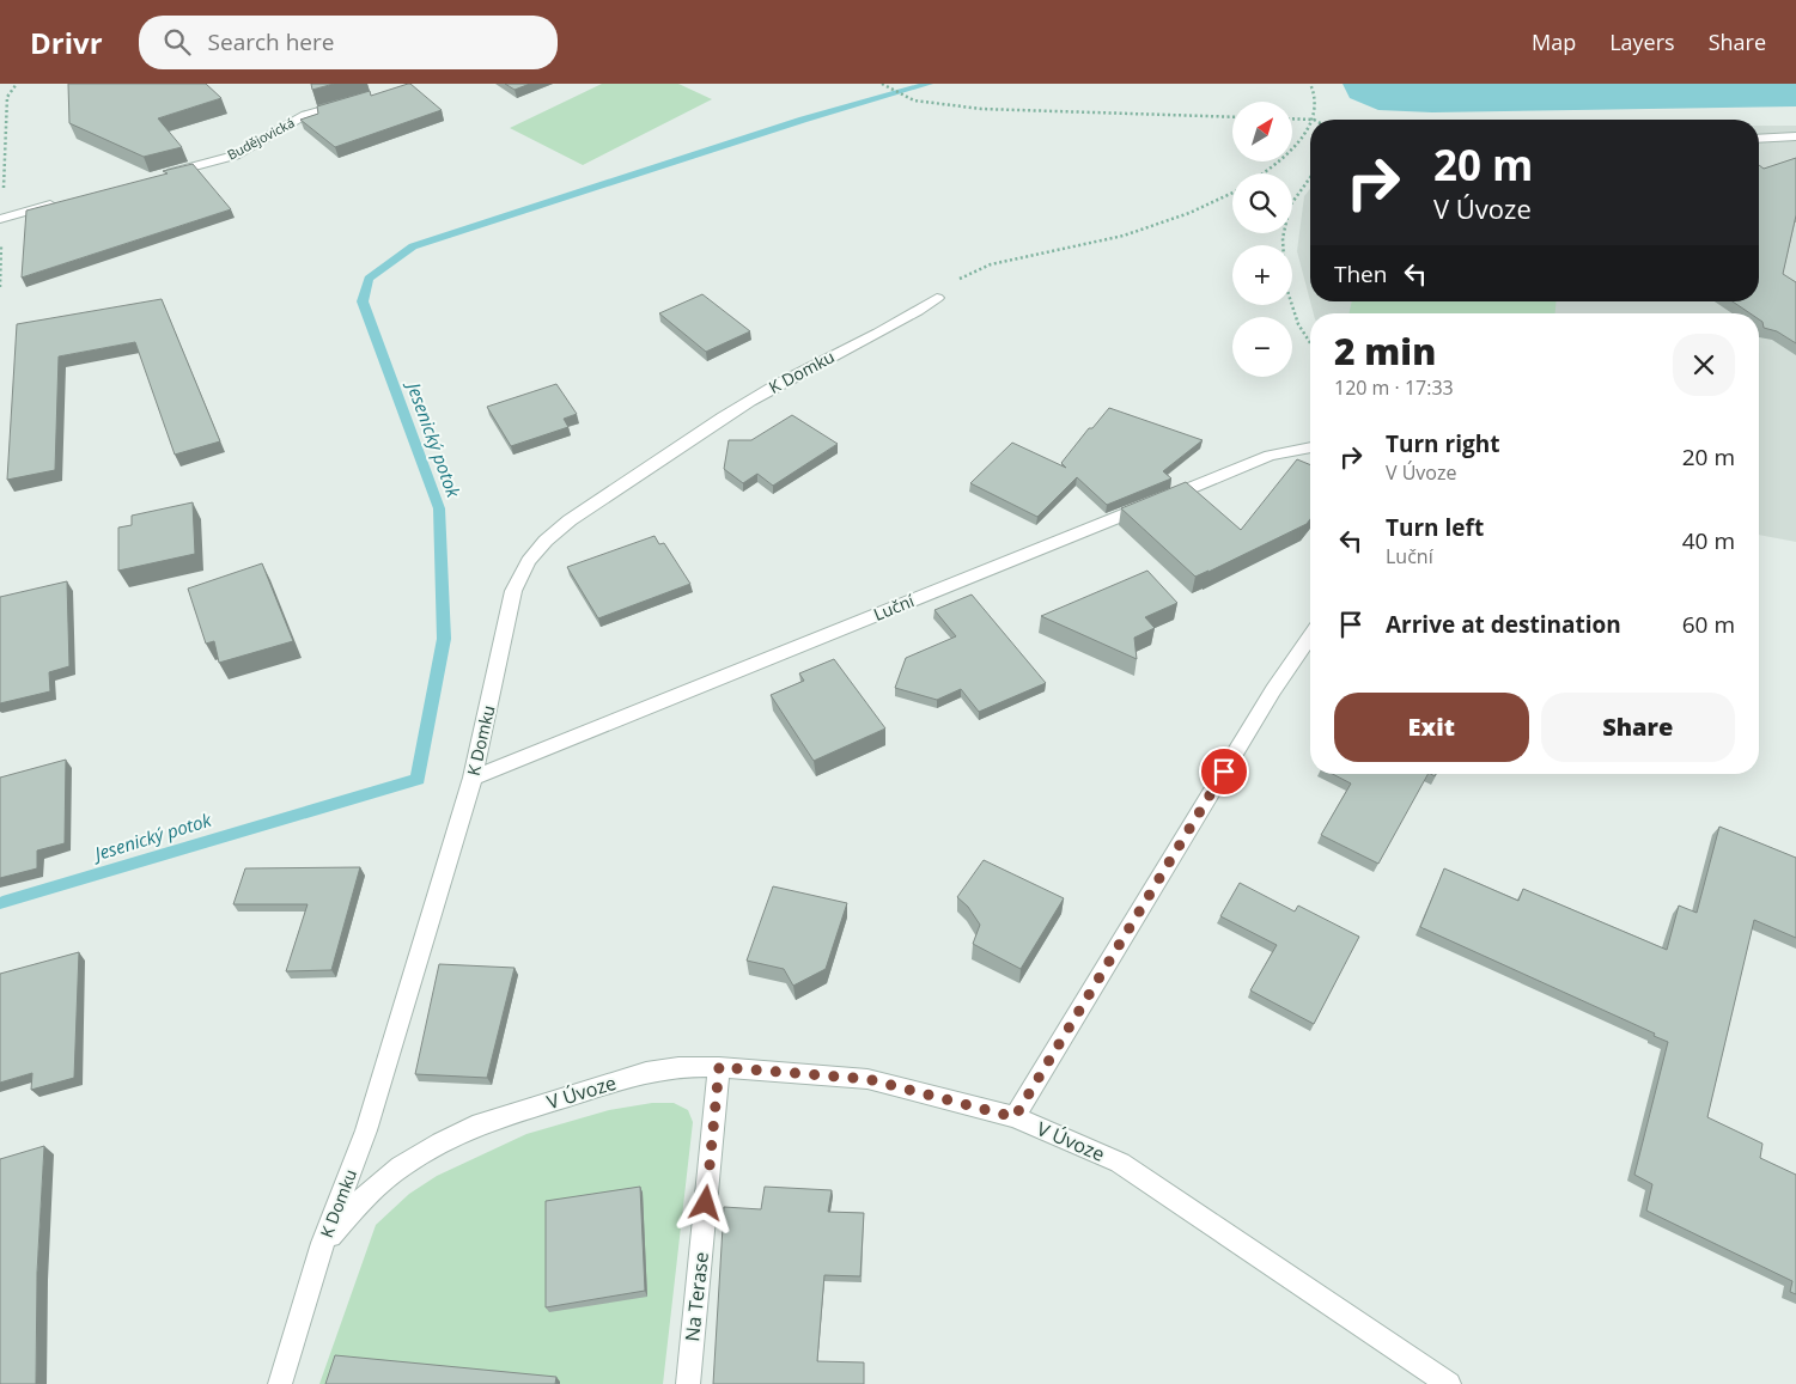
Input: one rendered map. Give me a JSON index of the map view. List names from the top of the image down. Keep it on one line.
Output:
{"streets":{"street":["Budějovická","K Domku","Luční","V Úvoze","Na Terase"]},"crossings":[["K Domku","Luční"],["K Domku","V Úvoze"],["V Úvoze","Na Terase"]],"water":["Jesenický potok"],"north":"top right","page":{"header":"Drivr","search":"Search here","nav":["Map","Layers","Share"],"map_buttons":["+","−"],"turn":["20 m","V Úvoze"],"then":"Then","heading":["2 min","120 m · 17:33"],"list":[{"name":"Turn right","note":"V Úvoze","value":"20 m"},{"name":"Turn left","note":"Luční","value":"40 m"},{"name":"Arrive at destination","value":"60 m"}],"buttons":["Exit","Share"]}}
